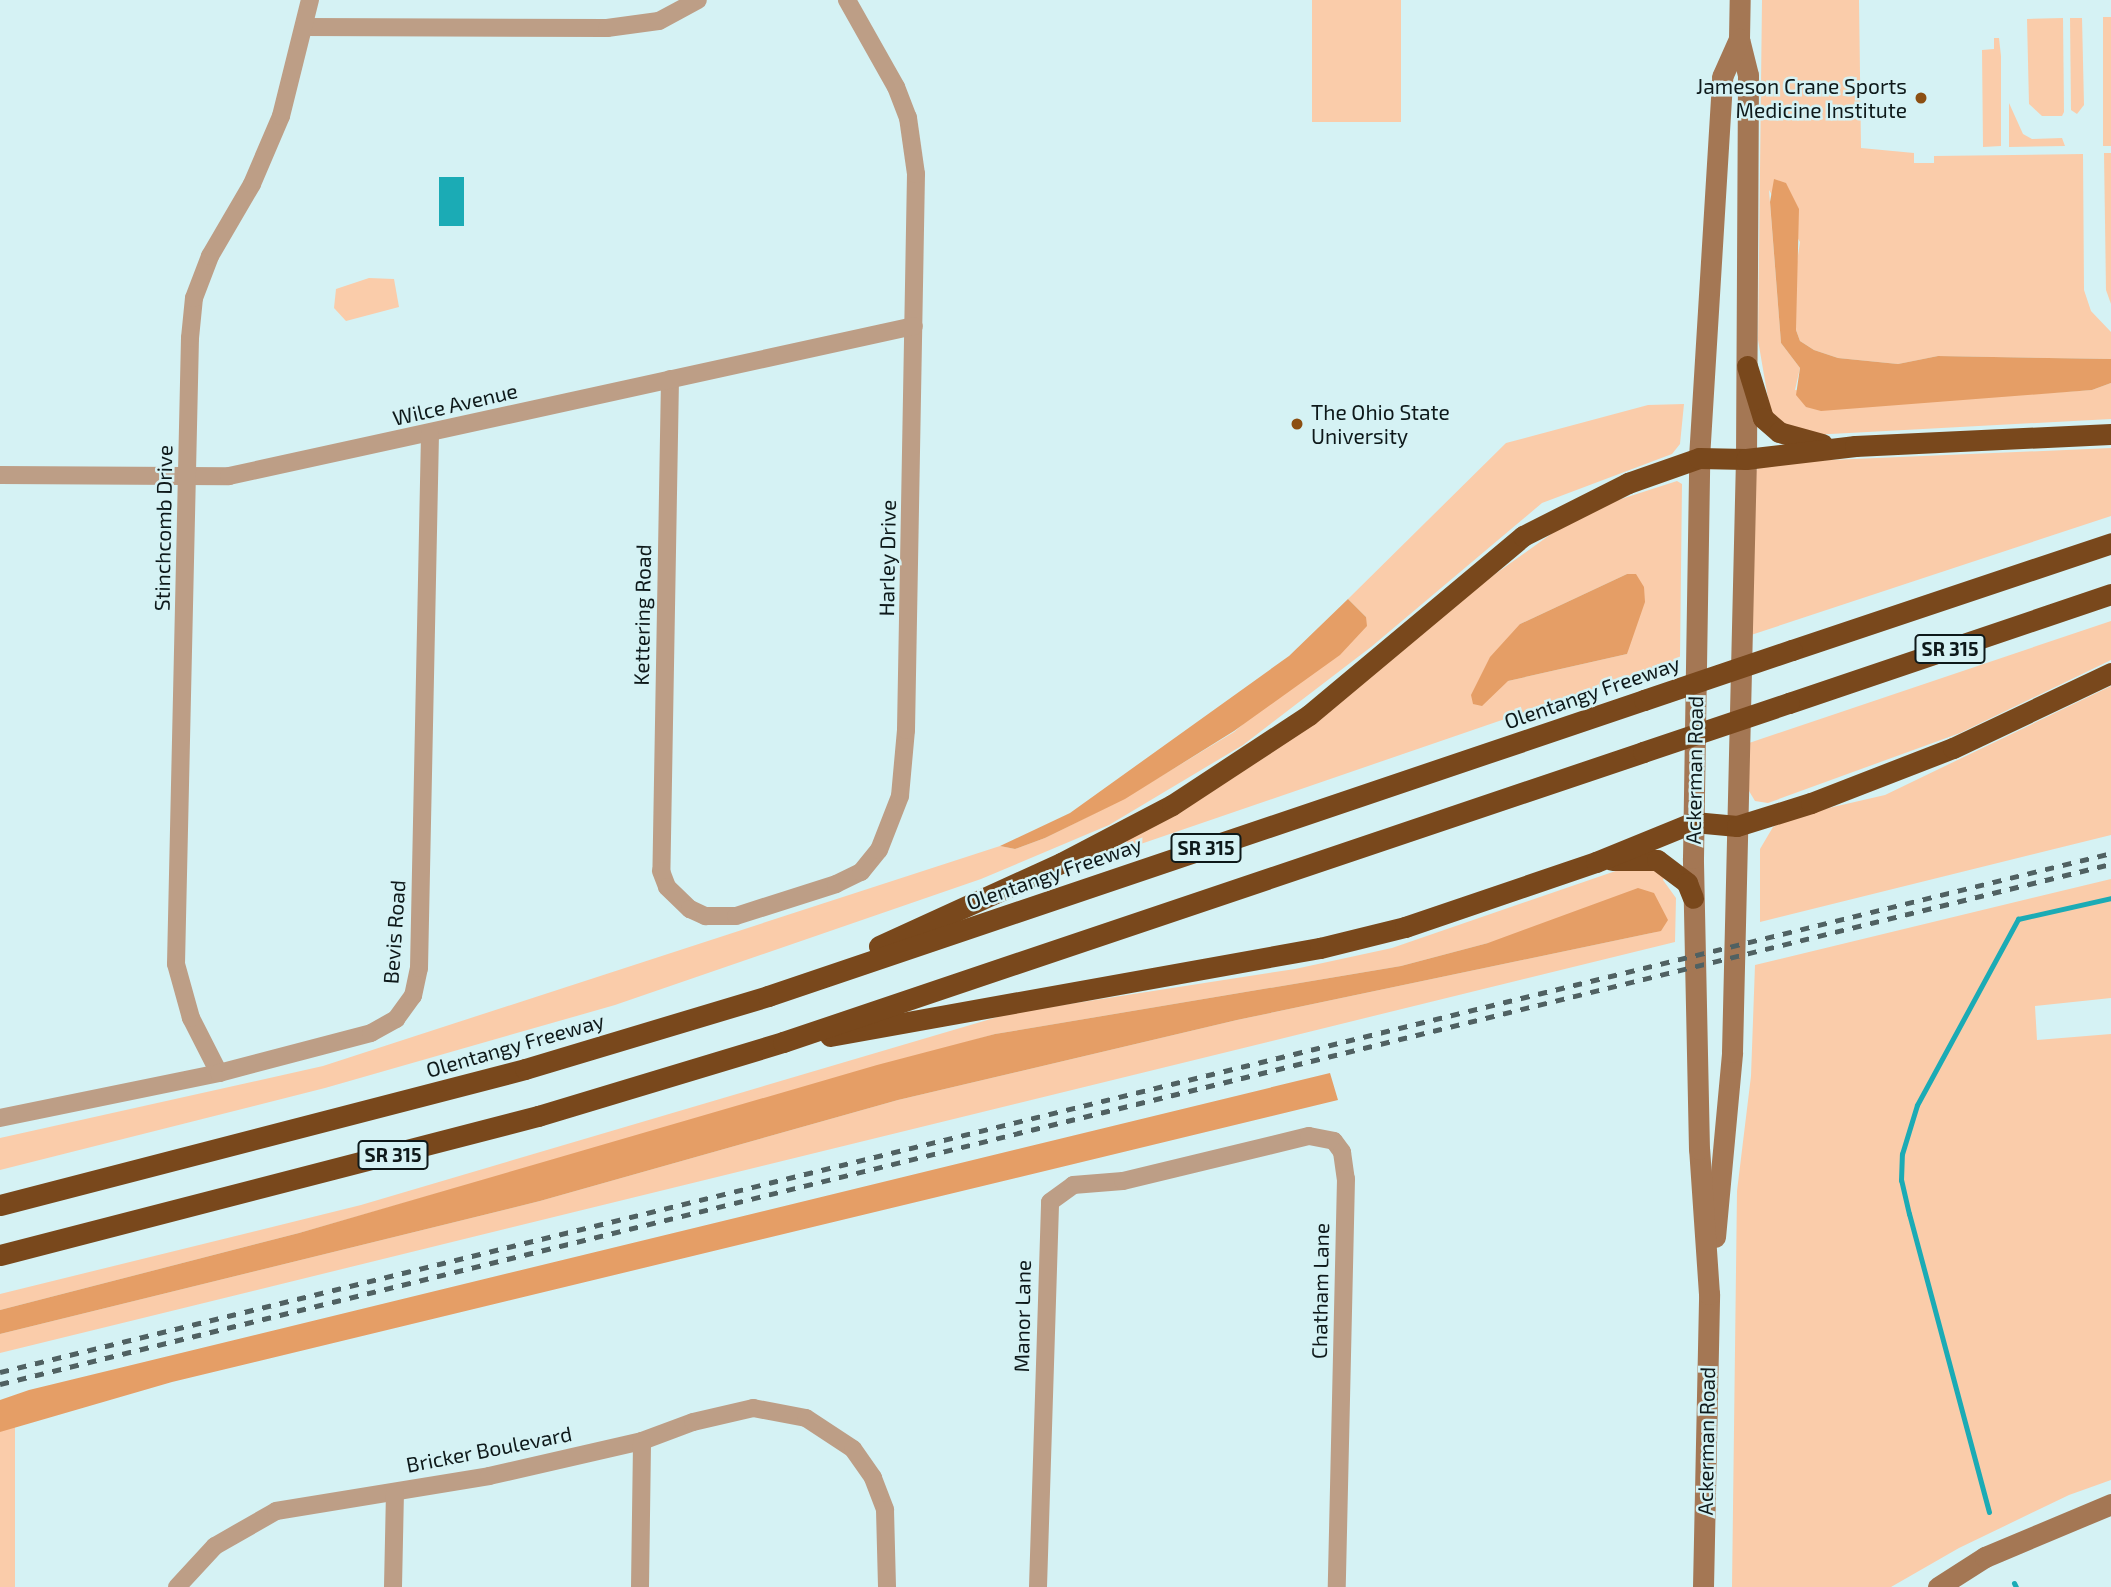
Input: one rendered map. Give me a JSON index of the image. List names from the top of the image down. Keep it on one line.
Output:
{"streets":{"highway":["SR 315","Olentangy Freeway"],"main road":["Ackerman Road"],"street":["Wilce Avenue","Stinchcomb Drive","Harley Drive","Kettering Road","Bevis Road","Chatham Lane","Manor Lane","Bricker Boulevard"]},"crossings":[["Wilce Avenue","Stinchcomb Drive"],["Wilce Avenue","Harley Drive"],["Wilce Avenue","Kettering Road"],["Wilce Avenue","Bevis Road"],["Stinchcomb Drive","Bevis Road"],["Harley Drive","Kettering Road"],["Chatham Lane","Manor Lane"]],"places":["Jameson Crane Sports Medicine Institute","The Ohio State University"]}
